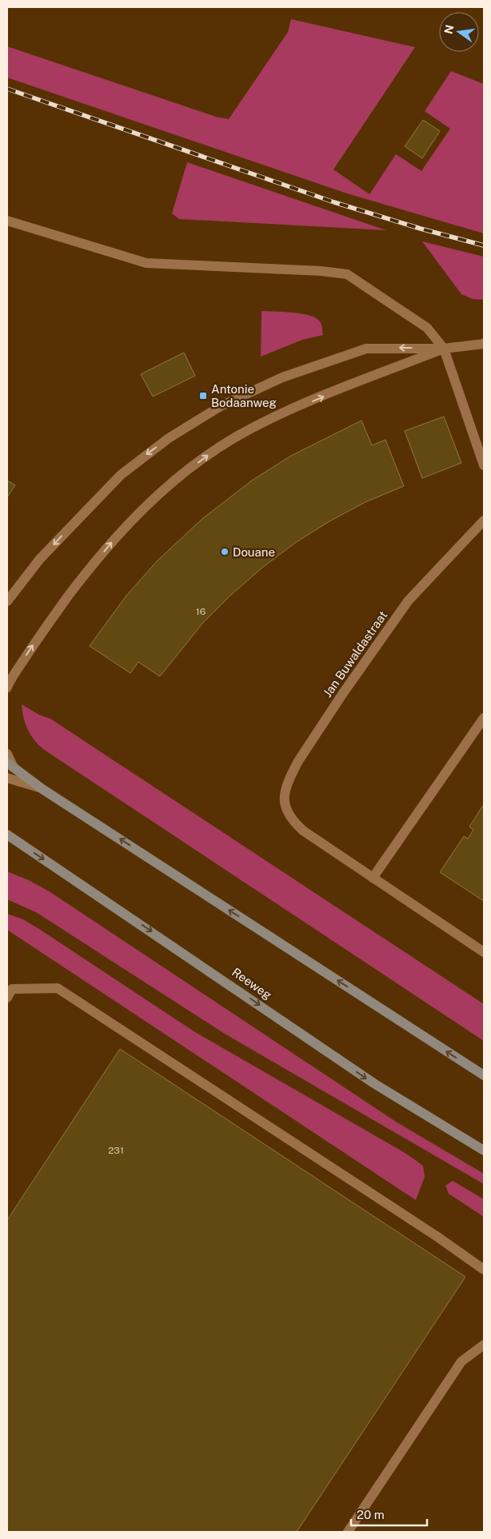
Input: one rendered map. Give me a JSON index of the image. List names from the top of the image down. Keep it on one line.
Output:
{"streets":{"main road":["Reeweg"],"street":["Jan Buwaldastraat"]},"places":{"transit":["Antonie Bodaanweg"],"other":["Douane"]},"house_numbers":["16","231"],"scale_bar":"20 m","north":"left"}
